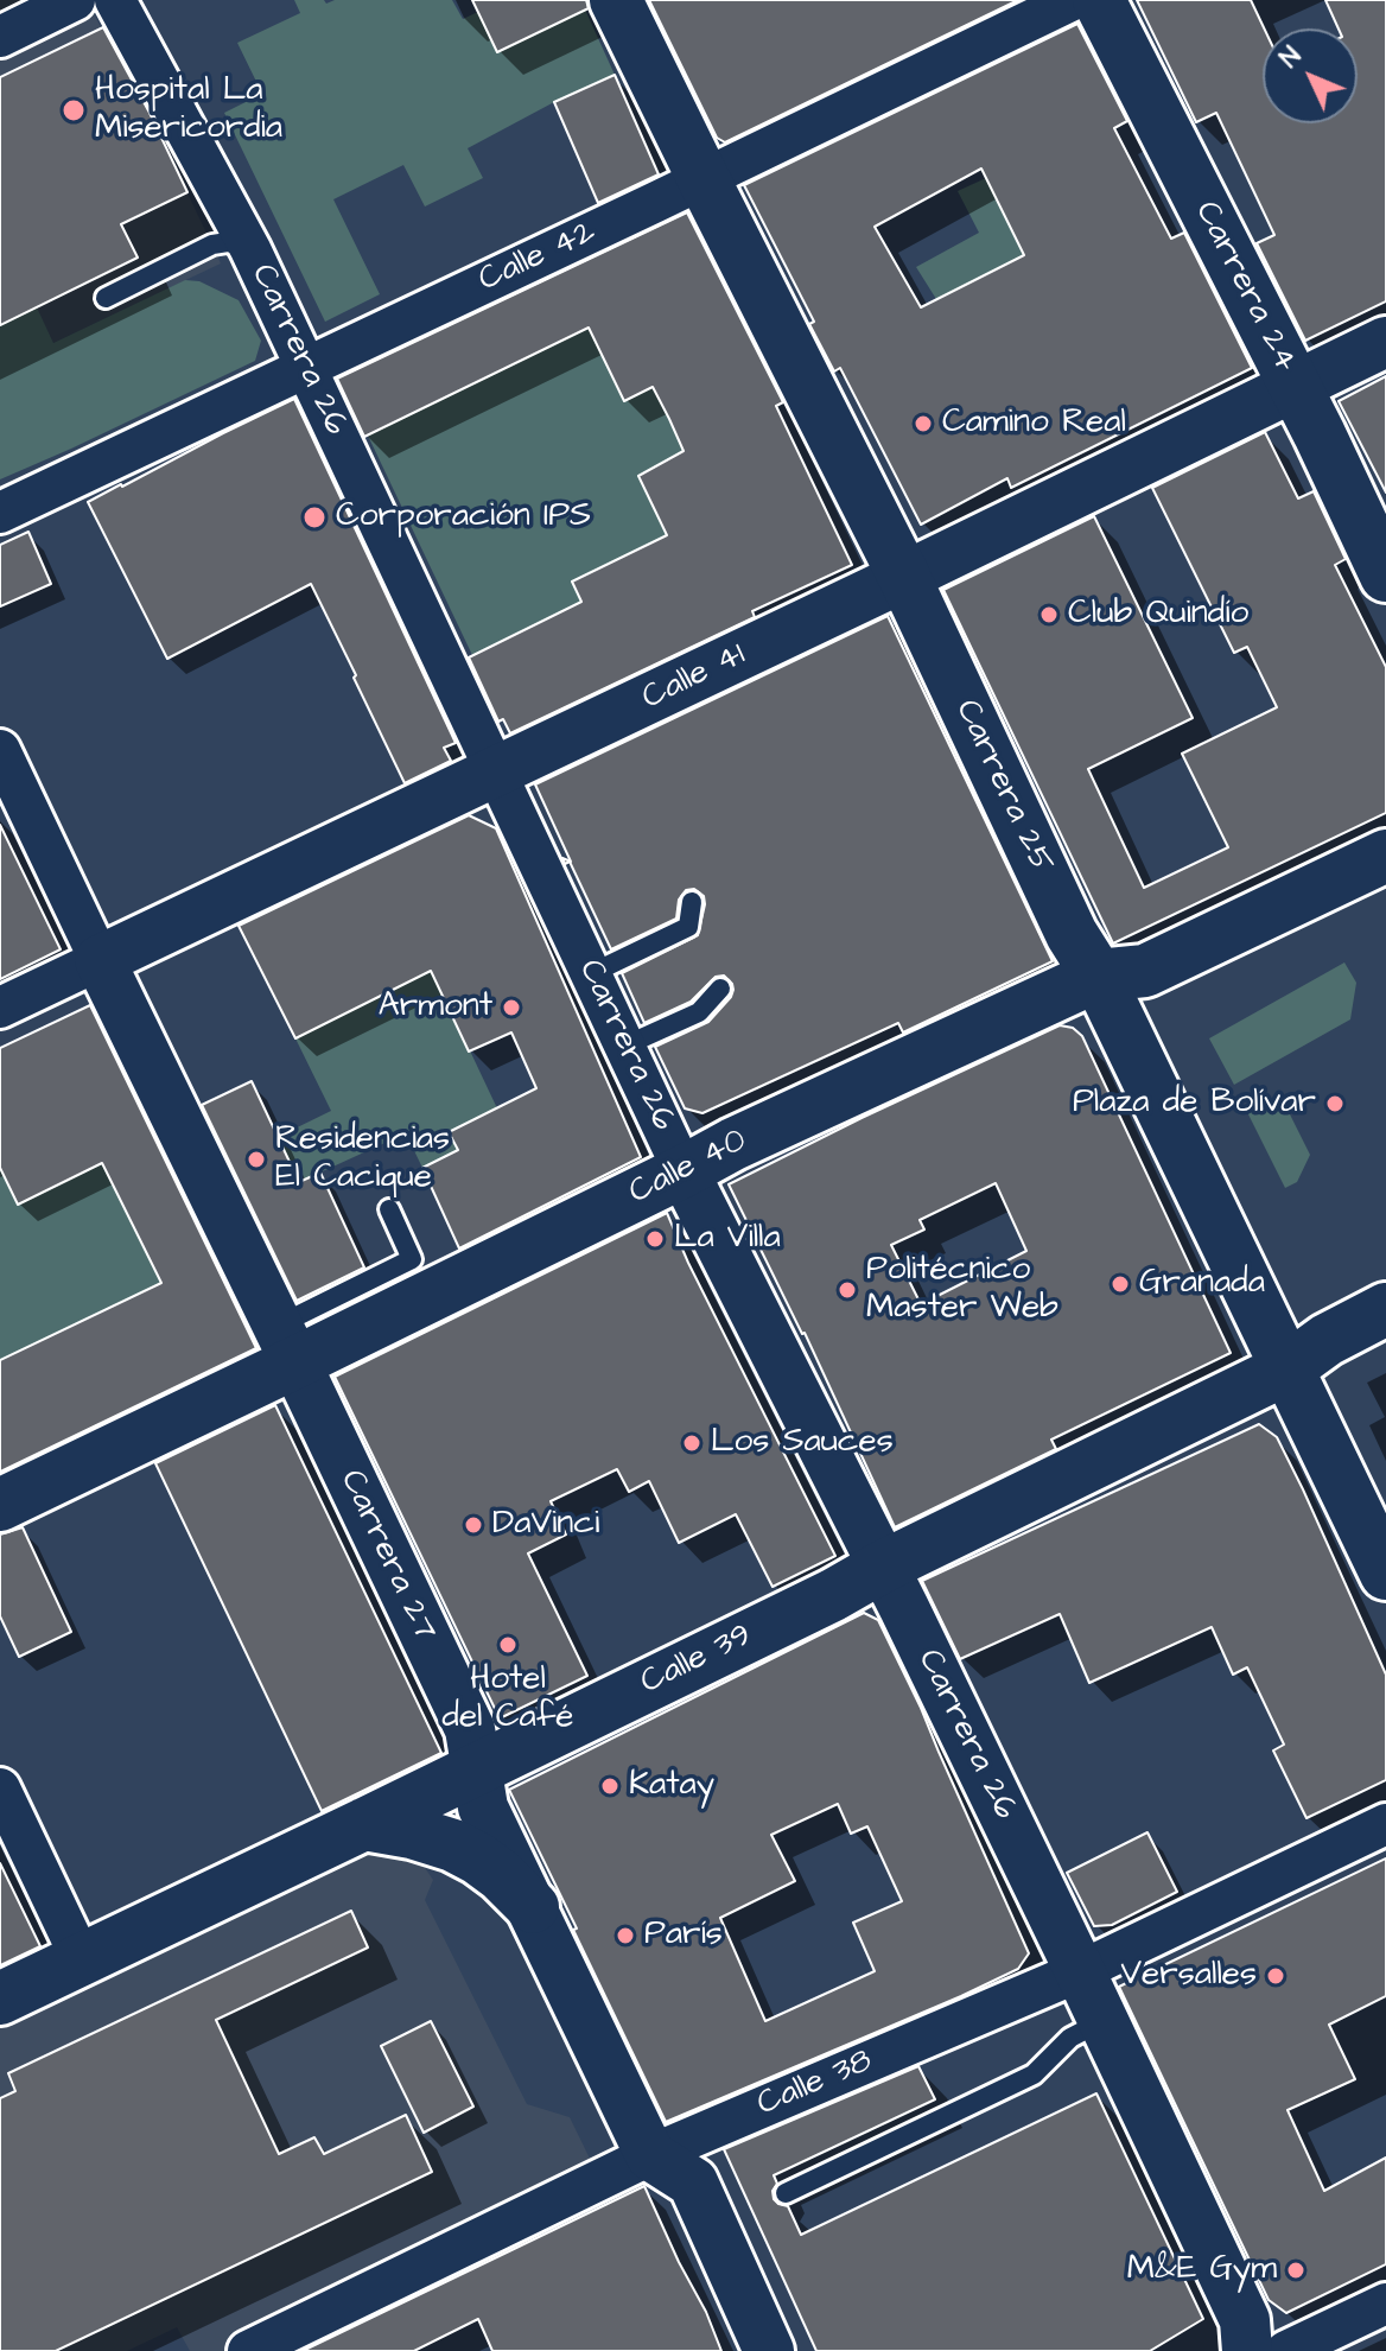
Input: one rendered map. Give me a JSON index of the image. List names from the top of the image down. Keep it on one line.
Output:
{"streets":{"main road":["Carrera 24","Carrera 25","Calle 40","Calle 39"],"street":["Calle 42","Carrera 26","Calle 41","Carrera 27","Calle 38"]},"crossings":[["Calle 42","Carrera 26"],["Calle 42","Carrera 25"],["Carrera 24","Calle 41"],["Carrera 26","Calle 41"],["Carrera 26","Calle 40"],["Carrera 26","Calle 39"],["Carrera 26","Calle 38"],["Calle 41","Carrera 25"],["Calle 41","Carrera 27"],["Carrera 25","Calle 40"],["Carrera 25","Calle 39"],["Calle 40","Carrera 27"],["Carrera 27","Calle 39"],["Carrera 27","Calle 38"]],"places":["Hospital La Misericordia","Camino Real","Corporación IPS","Club Quindío","Armont","Plaza de Bolívar","Residencias El Cacique","La Villa","Granada","Politécnico Master Web","Los Sauces","DaVinci","Hotel del Café","Katay","París","Versalles","M&E Gym"],"north":"top left"}
